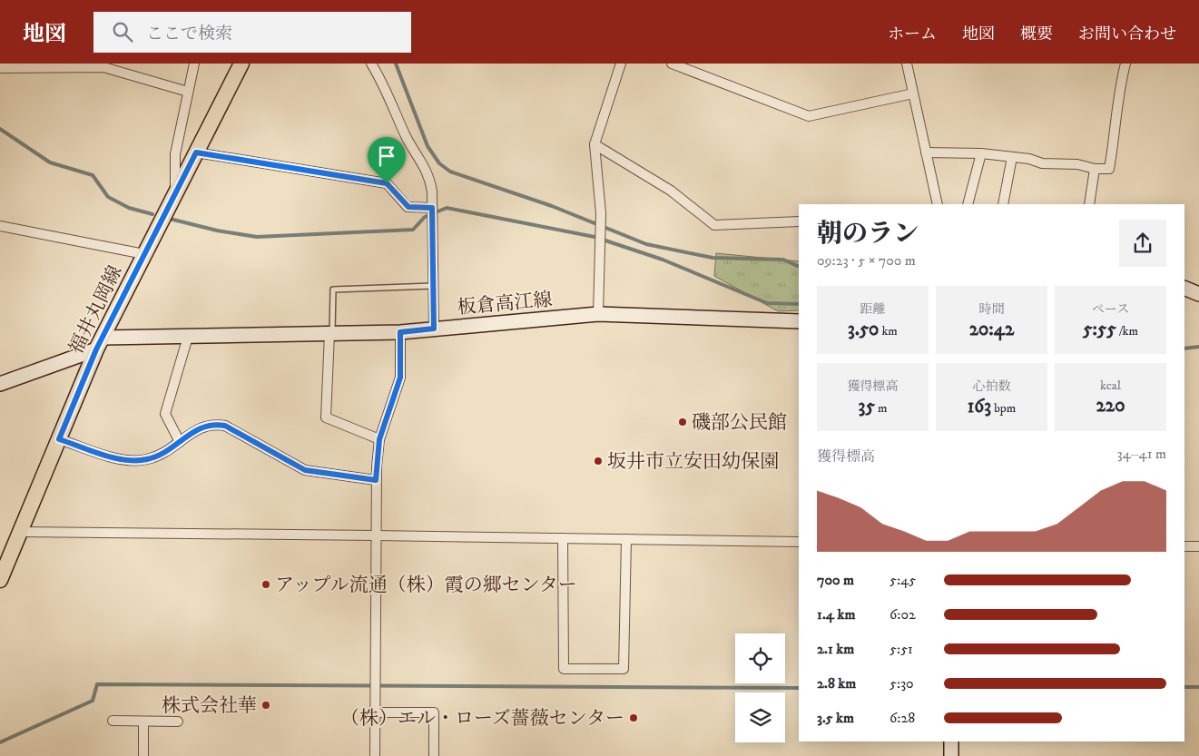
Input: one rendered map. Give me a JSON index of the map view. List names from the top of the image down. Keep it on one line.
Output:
{"streets":{"main road":["板倉高江線","福井丸岡線"]},"crossings":[["板倉高江線","福井丸岡線"]],"places":["磯部公民館","坂井市立安田幼保園","アップル流通（株）霞の郷センター","株式会社華","（株）エル・ローズ薔薇センター"],"page":{"header":"地図","search":"ここで検索","nav":["ホーム","地図","概要","お問い合わせ"],"heading":["朝のラン","09:23 · 5 × 700 m"],"stats":[["距離","3.50 km"],["時間","20:42"],["ペース","5:55 /km"],["獲得標高","35 m"],["心拍数","163 bpm"],["kcal","220"]],"chart":["獲得標高","34–41 m"],"list":[{"name":"700 m","note":"5:45"},{"name":"1.4 km","note":"6:02"},{"name":"2.1 km","note":"5:51"},{"name":"2.8 km","note":"5:30"},{"name":"3.5 km","note":"6:28"}]}}
